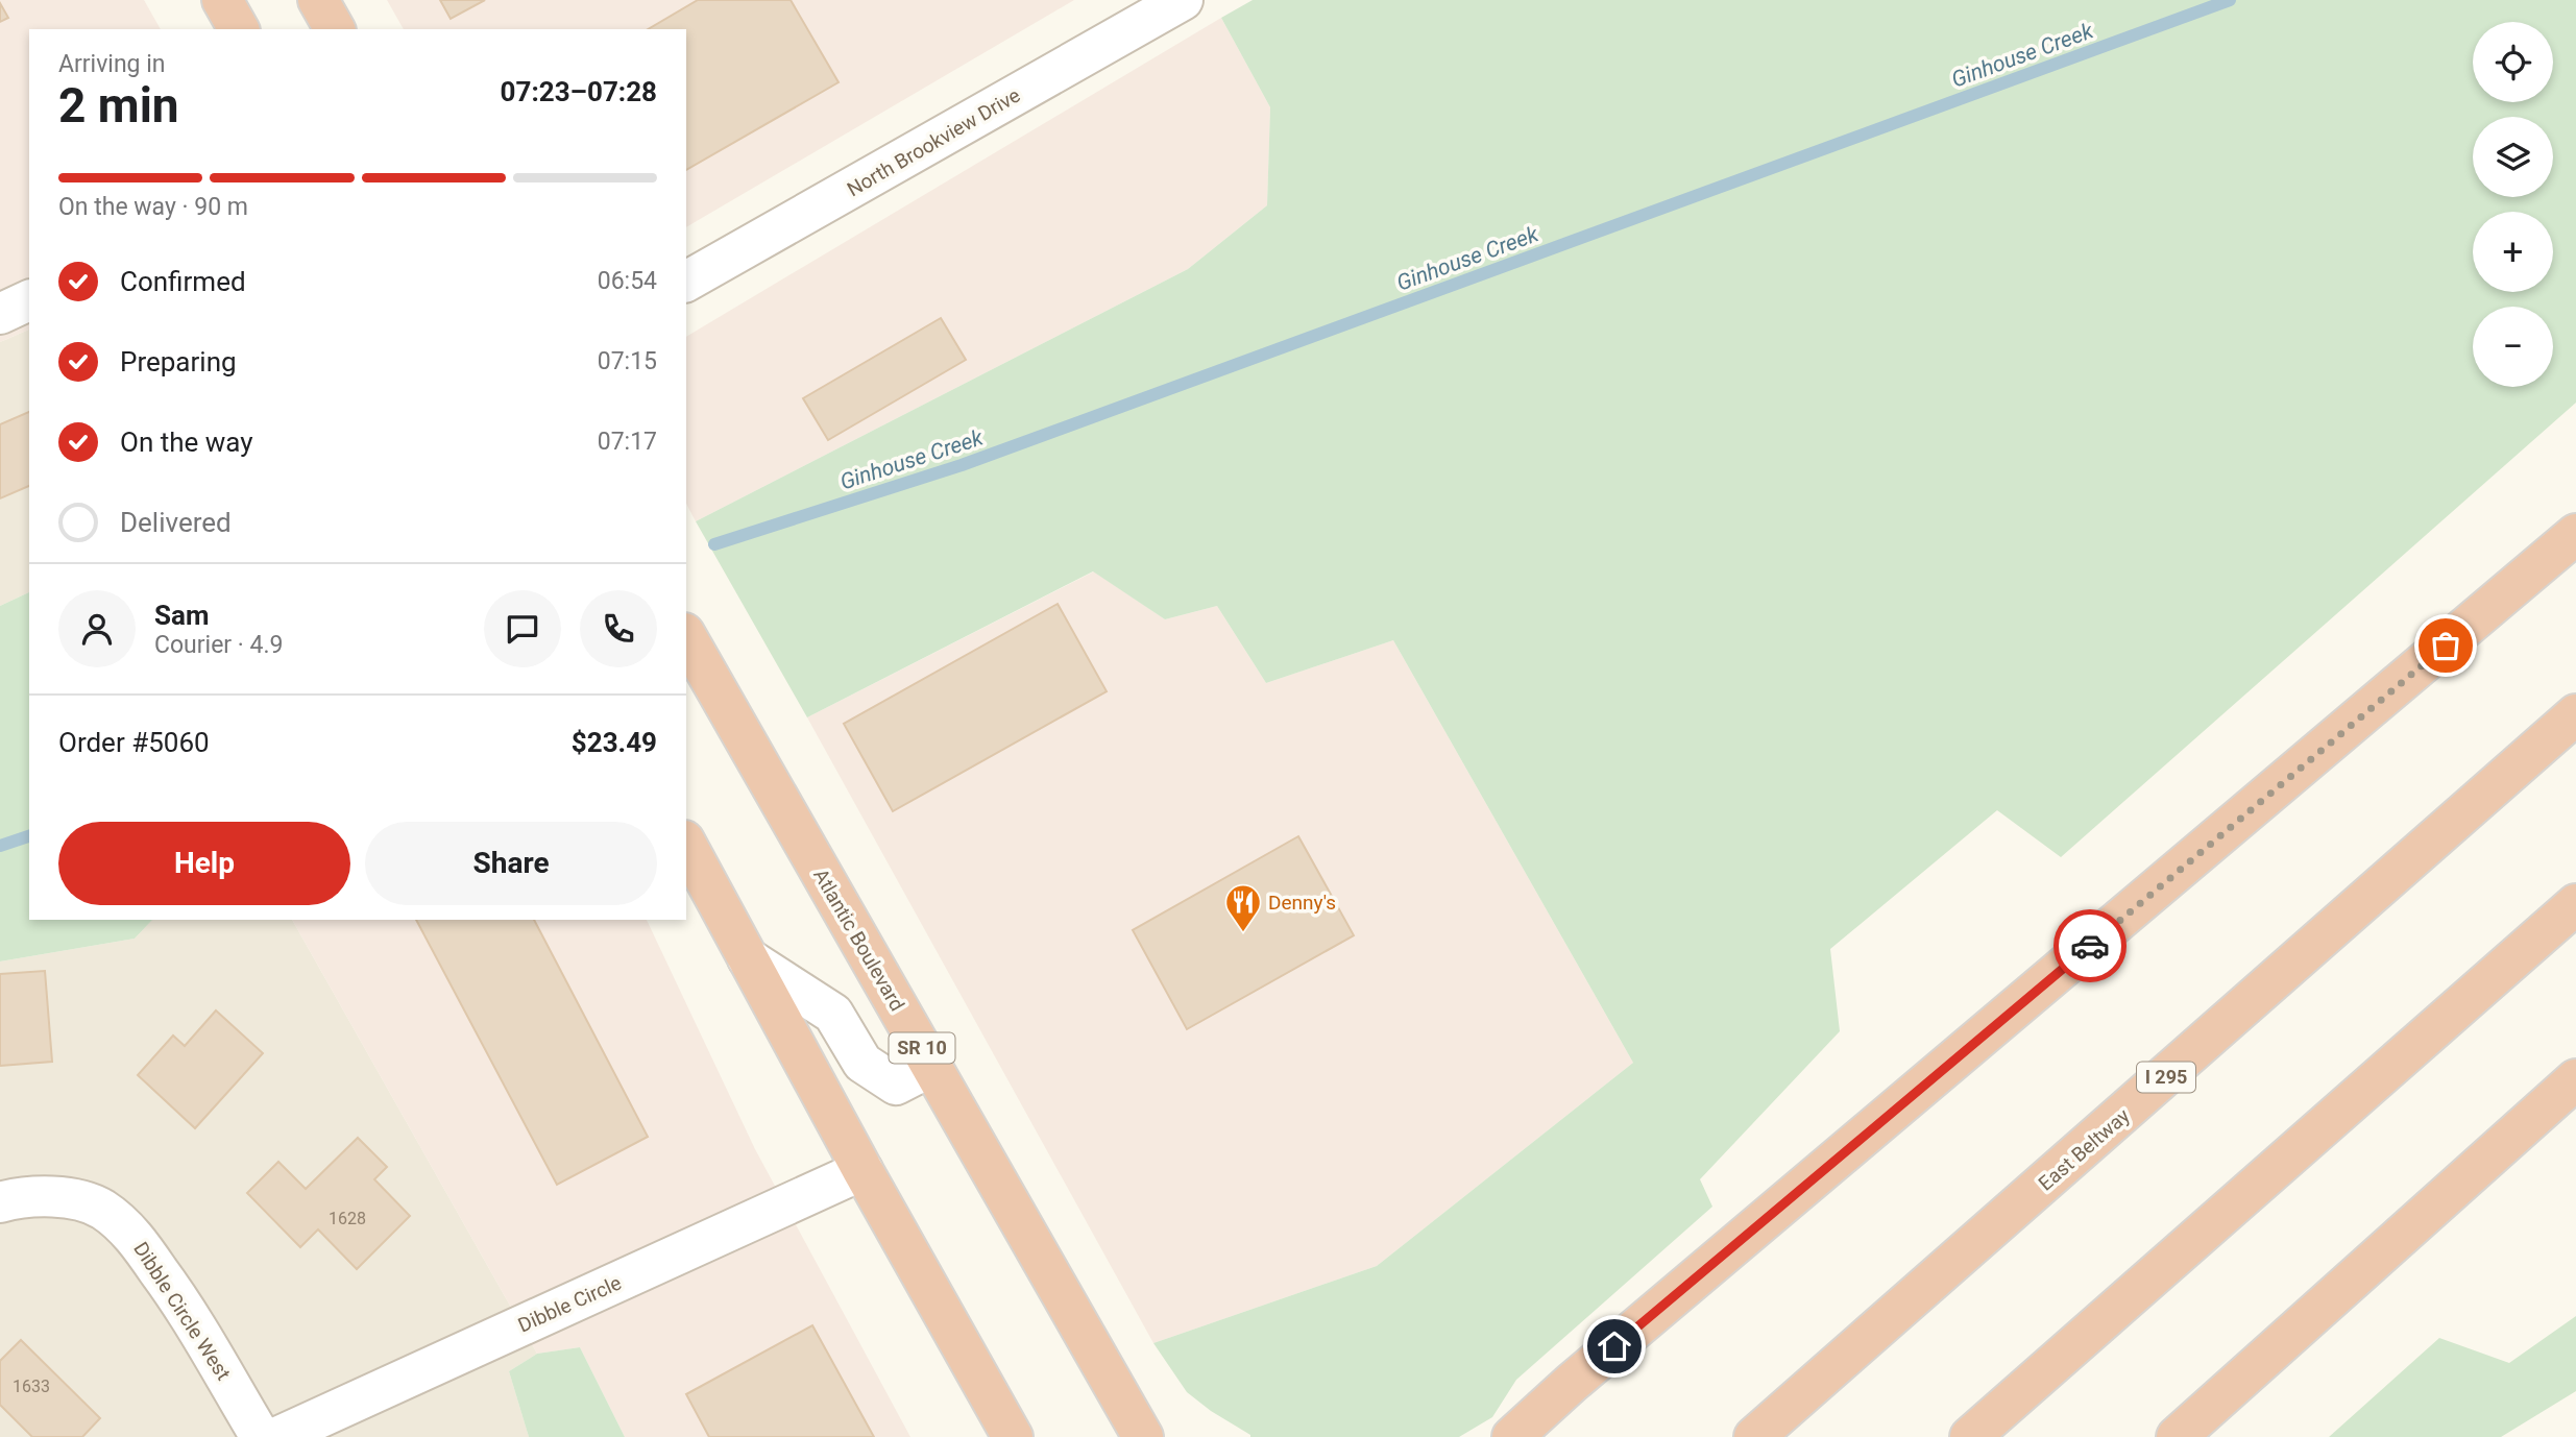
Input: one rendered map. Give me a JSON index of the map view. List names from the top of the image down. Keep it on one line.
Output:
{"streets":{"highway":["Atlantic Boulevard","SR 10","I 295","East Beltway"],"street":["North Brookview Drive","Dibble Circle","Dibble Circle West"]},"water":["Ginhouse Creek"],"places":{"restaurant":["Denny's"]},"house_numbers":["1628","1633"],"page":{"map_buttons":["+","−"],"heading":["2 min","Arriving in","07:23–07:28"],"panel":["Sam","Courier · 4.9","Order #5060","$23.49"],"bar":"On the way · 90 m","list":[["Confirmed","06:54"],["Preparing","07:15"],["On the way","07:17"],"Delivered"],"buttons":["Help","Share"]}}
